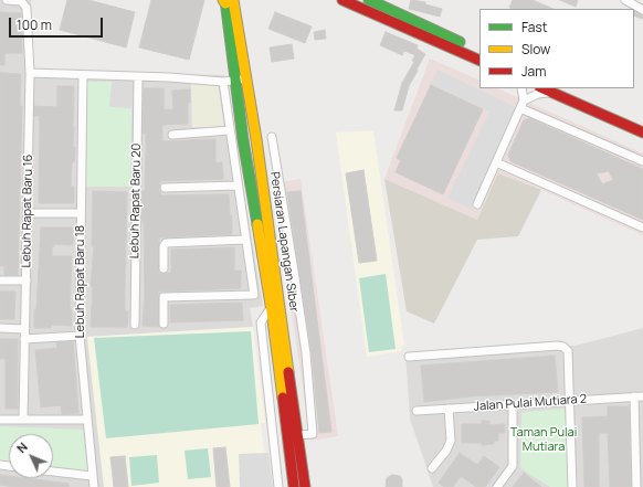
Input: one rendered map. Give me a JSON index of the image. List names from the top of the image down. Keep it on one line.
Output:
{"streets":{"main road":["Persiaran Lapangan Siber"],"street":["Lebuh Rapat Baru 20","Lebuh Rapat Baru 16","Lebuh Rapat Baru 18","Jalan Pulai Mutiara 2"]},"parks":["Taman Pulai Mutiara"],"legend":["Fast","Slow","Jam"],"scale_bar":"100 m","north":"top left"}
